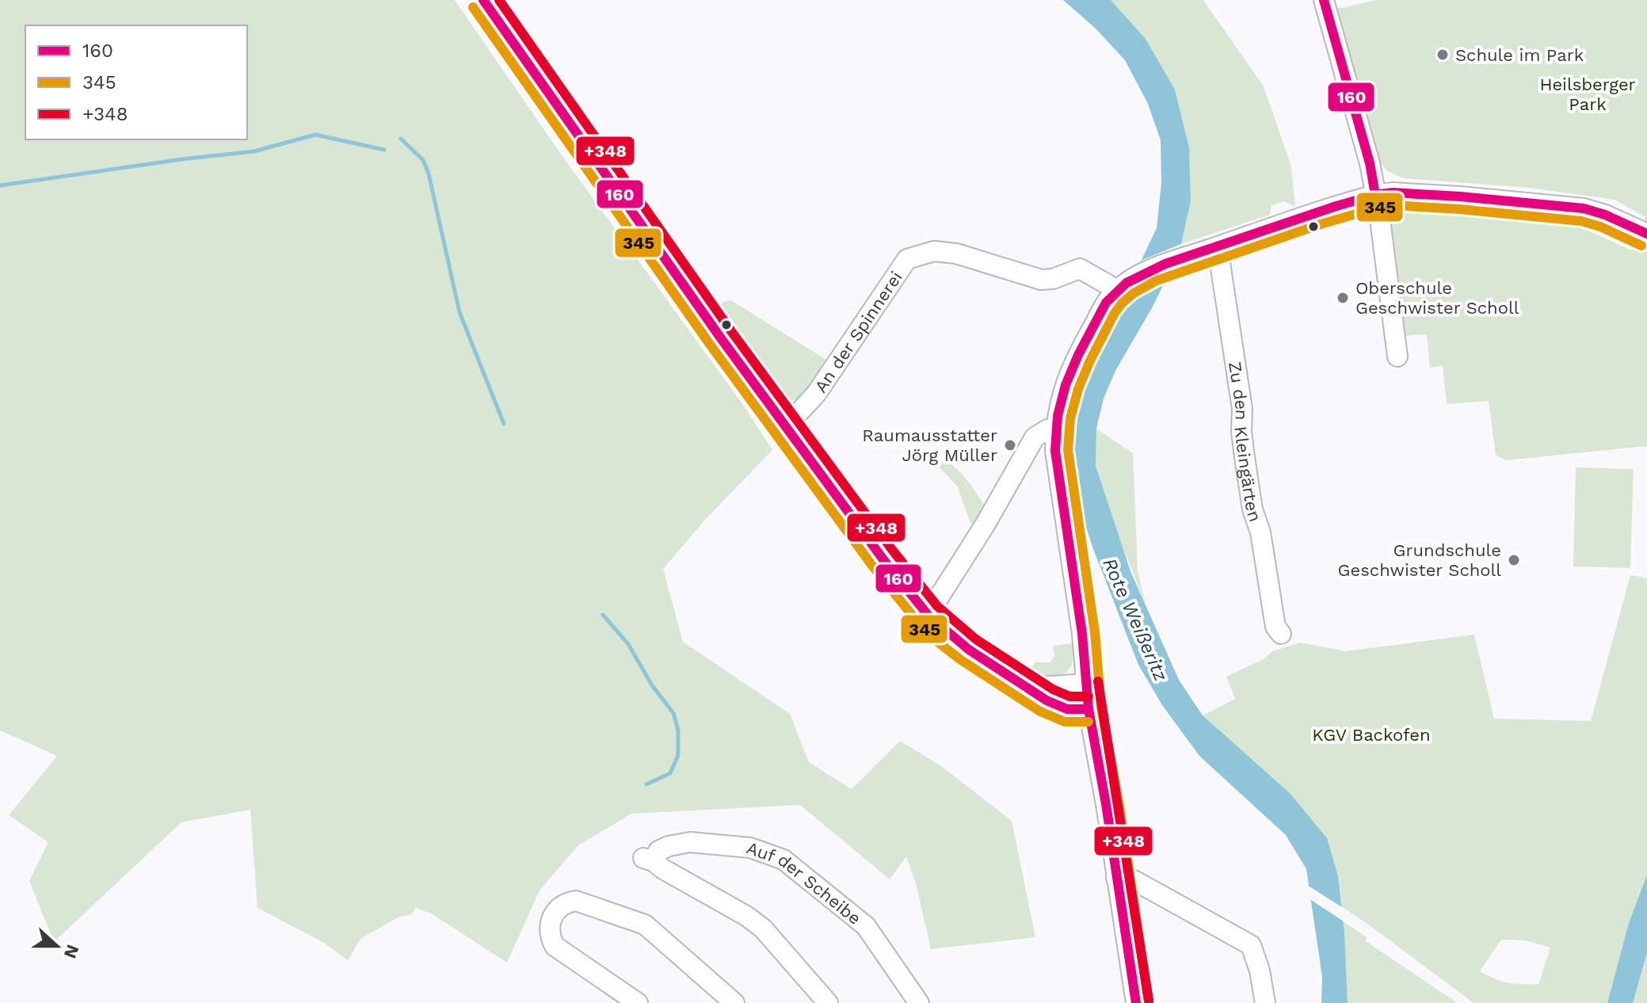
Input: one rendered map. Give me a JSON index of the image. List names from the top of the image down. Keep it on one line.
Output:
{"streets":{"street":["An der Spinnerei","Zu den Kleingärten","Auf der Scheibe"]},"water":["Rote Weißeritz"],"parks":["Heilsberger Park","KGV Backofen"],"places":["Schule im Park","Oberschule Geschwister Scholl","Raumausstatter Jörg Müller","Grundschule Geschwister Scholl"],"lines":["transit line 160","transit line +348","transit line 345"],"legend":["160","345","+348"],"north":"right"}
